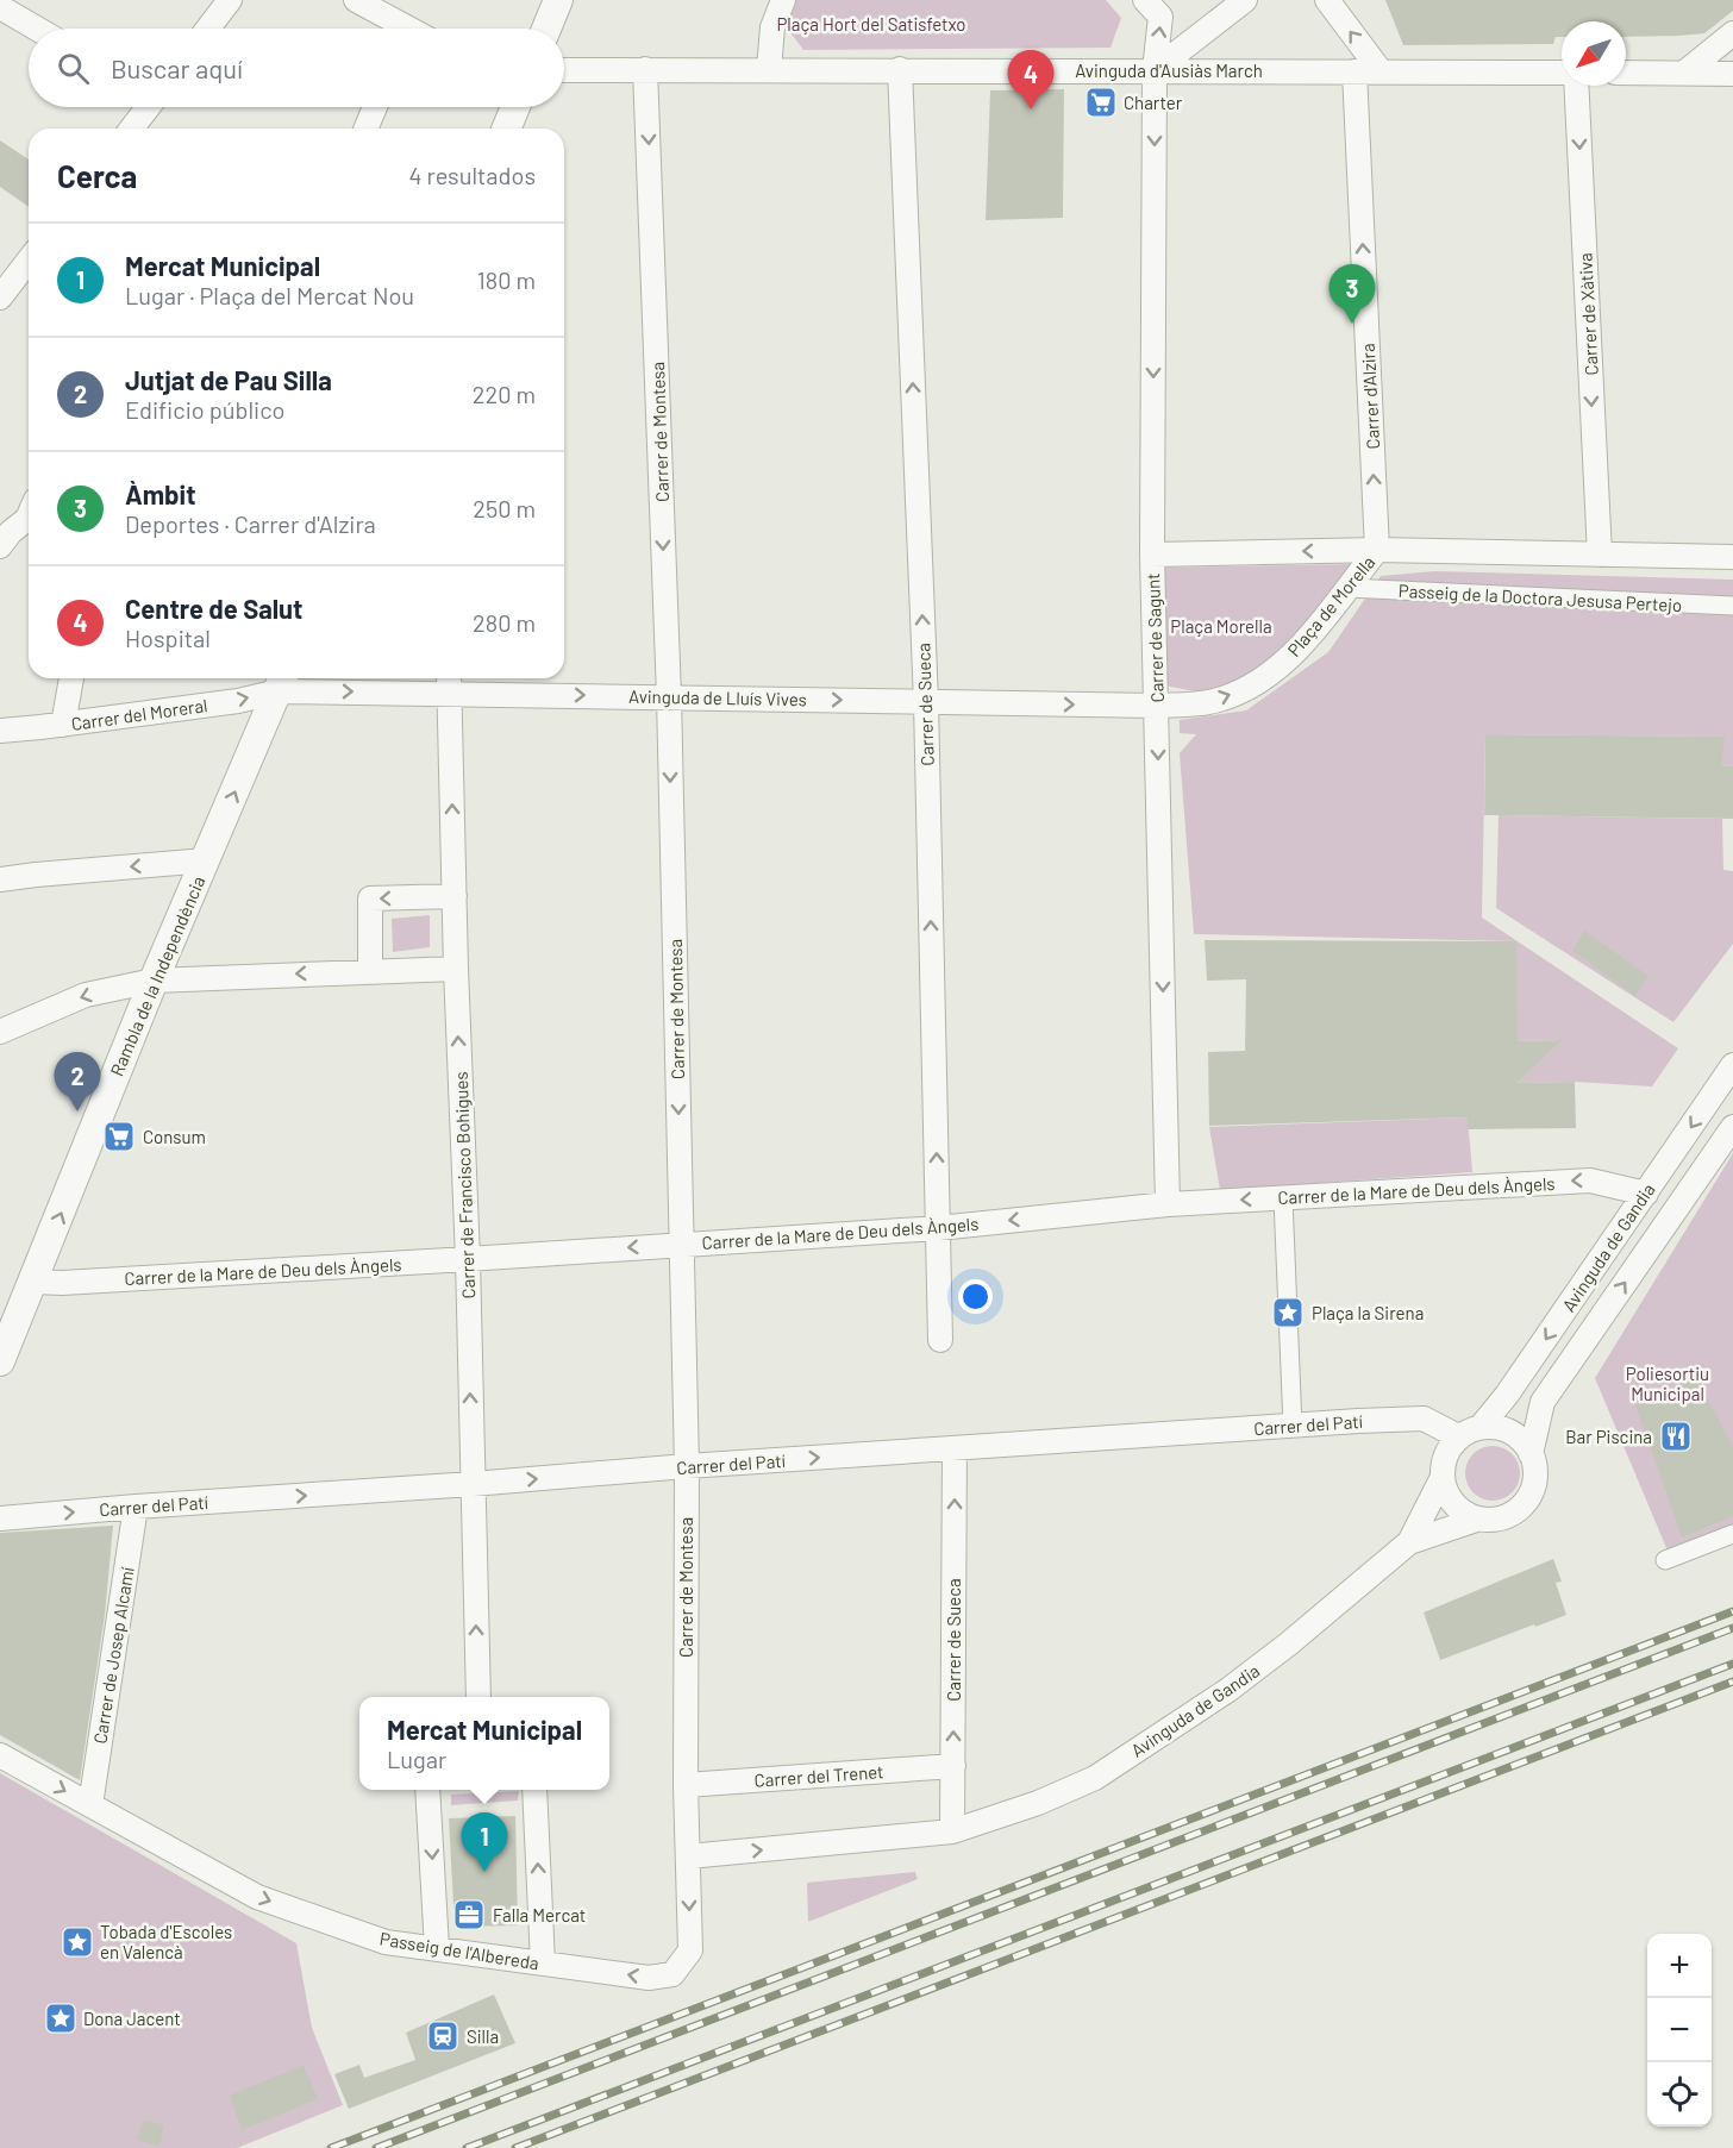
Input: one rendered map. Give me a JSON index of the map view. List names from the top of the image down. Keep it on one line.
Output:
{"streets":{"street":["Avinguda d'Ausiàs March","Carrer de Xàtiva","Carrer d'Alzira","Carrer de Montesa","Passeig de la Doctora Jesusa Pertejo","Plaça de Morella","Carrer de Sagunt","Avinguda de Lluís Vives","Carrer de Sueca","Carrer del Moreral","Rambla de la Independència","Carrer de Francisco Bohigues","Carrer de la Mare de Deu dels Àngels","Avinguda de Gandia","Carrer del Patí","Carrer de Josep Alcamí","Carrer del Trenet","Passeig de l'Albereda"]},"crossings":[["Avinguda d'Ausiàs March","Carrer d'Alzira"],["Avinguda d'Ausiàs March","Carrer de Montesa"],["Avinguda d'Ausiàs March","Carrer de Sagunt"],["Avinguda d'Ausiàs March","Carrer de Sueca"],["Carrer d'Alzira","Plaça de Morella"],["Carrer de Montesa","Avinguda de Lluís Vives"],["Carrer de Montesa","Carrer de la Mare de Deu dels Àngels"],["Carrer de Montesa","Carrer del Patí"],["Carrer de Montesa","Carrer del Trenet"],["Carrer de Montesa","Passeig de l'Albereda"],["Passeig de la Doctora Jesusa Pertejo","Plaça de Morella"],["Plaça de Morella","Carrer de Sagunt"],["Plaça de Morella","Avinguda de Lluís Vives"],["Carrer de Sagunt","Avinguda de Lluís Vives"],["Carrer de Sagunt","Carrer de la Mare de Deu dels Àngels"],["Avinguda de Lluís Vives","Carrer de Sueca"],["Avinguda de Lluís Vives","Carrer del Moreral"],["Avinguda de Lluís Vives","Rambla de la Independència"],["Avinguda de Lluís Vives","Carrer de Francisco Bohigues"],["Carrer de Sueca","Carrer de la Mare de Deu dels Àngels"],["Carrer de Sueca","Avinguda de Gandia"],["Carrer de Sueca","Carrer del Patí"],["Carrer de Sueca","Carrer del Trenet"],["Carrer del Moreral","Rambla de la Independència"],["Rambla de la Independència","Carrer de la Mare de Deu dels Àngels"],["Carrer de Francisco Bohigues","Carrer de la Mare de Deu dels Àngels"],["Carrer de Francisco Bohigues","Carrer del Patí"],["Carrer de la Mare de Deu dels Àngels","Avinguda de Gandia"],["Avinguda de Gandia","Carrer del Patí"],["Carrer del Patí","Carrer de Josep Alcamí"],["Carrer de Josep Alcamí","Passeig de l'Albereda"]],"one_way":["Carrer de Xàtiva","Carrer d'Alzira","Carrer de Montesa","Carrer de Sagunt","Avinguda de Lluís Vives","Carrer de Sueca","Rambla de la Independència","Carrer de Francisco Bohigues","Carrer de la Mare de Deu dels Àngels","Carrer del Patí"],"parks":["Plaça Hort del Satisfetxo","Plaça Morella","Poliesortiu Municipal"],"places":{"supermarket":["Charter","Consum"],"place":["Plaça la Sirena","Tobada d'Escoles en Valencà","Dona Jacent"],"restaurant":["Bar Piscina"],"office":["Falla Mercat"],"station":["Silla"]},"north":"bottom left","page":{"search":"Buscar aquí","pins":["4","3","2","1"],"heading":["Cerca","4 resultados"],"list":[{"mark":"1","name":"Mercat Municipal","note":"Lugar · Plaça del Mercat Nou","value":"180 m"},{"mark":"2","name":"Jutjat de Pau Silla","note":"Edificio público","value":"220 m"},{"mark":"3","name":"Àmbit","note":"Deportes · Carrer d'Alzira","value":"250 m"},{"mark":"4","name":"Centre de Salut","note":"Hospital","value":"280 m"}],"popup":["Mercat Municipal","Lugar"],"map_buttons":["+","−"]}}
